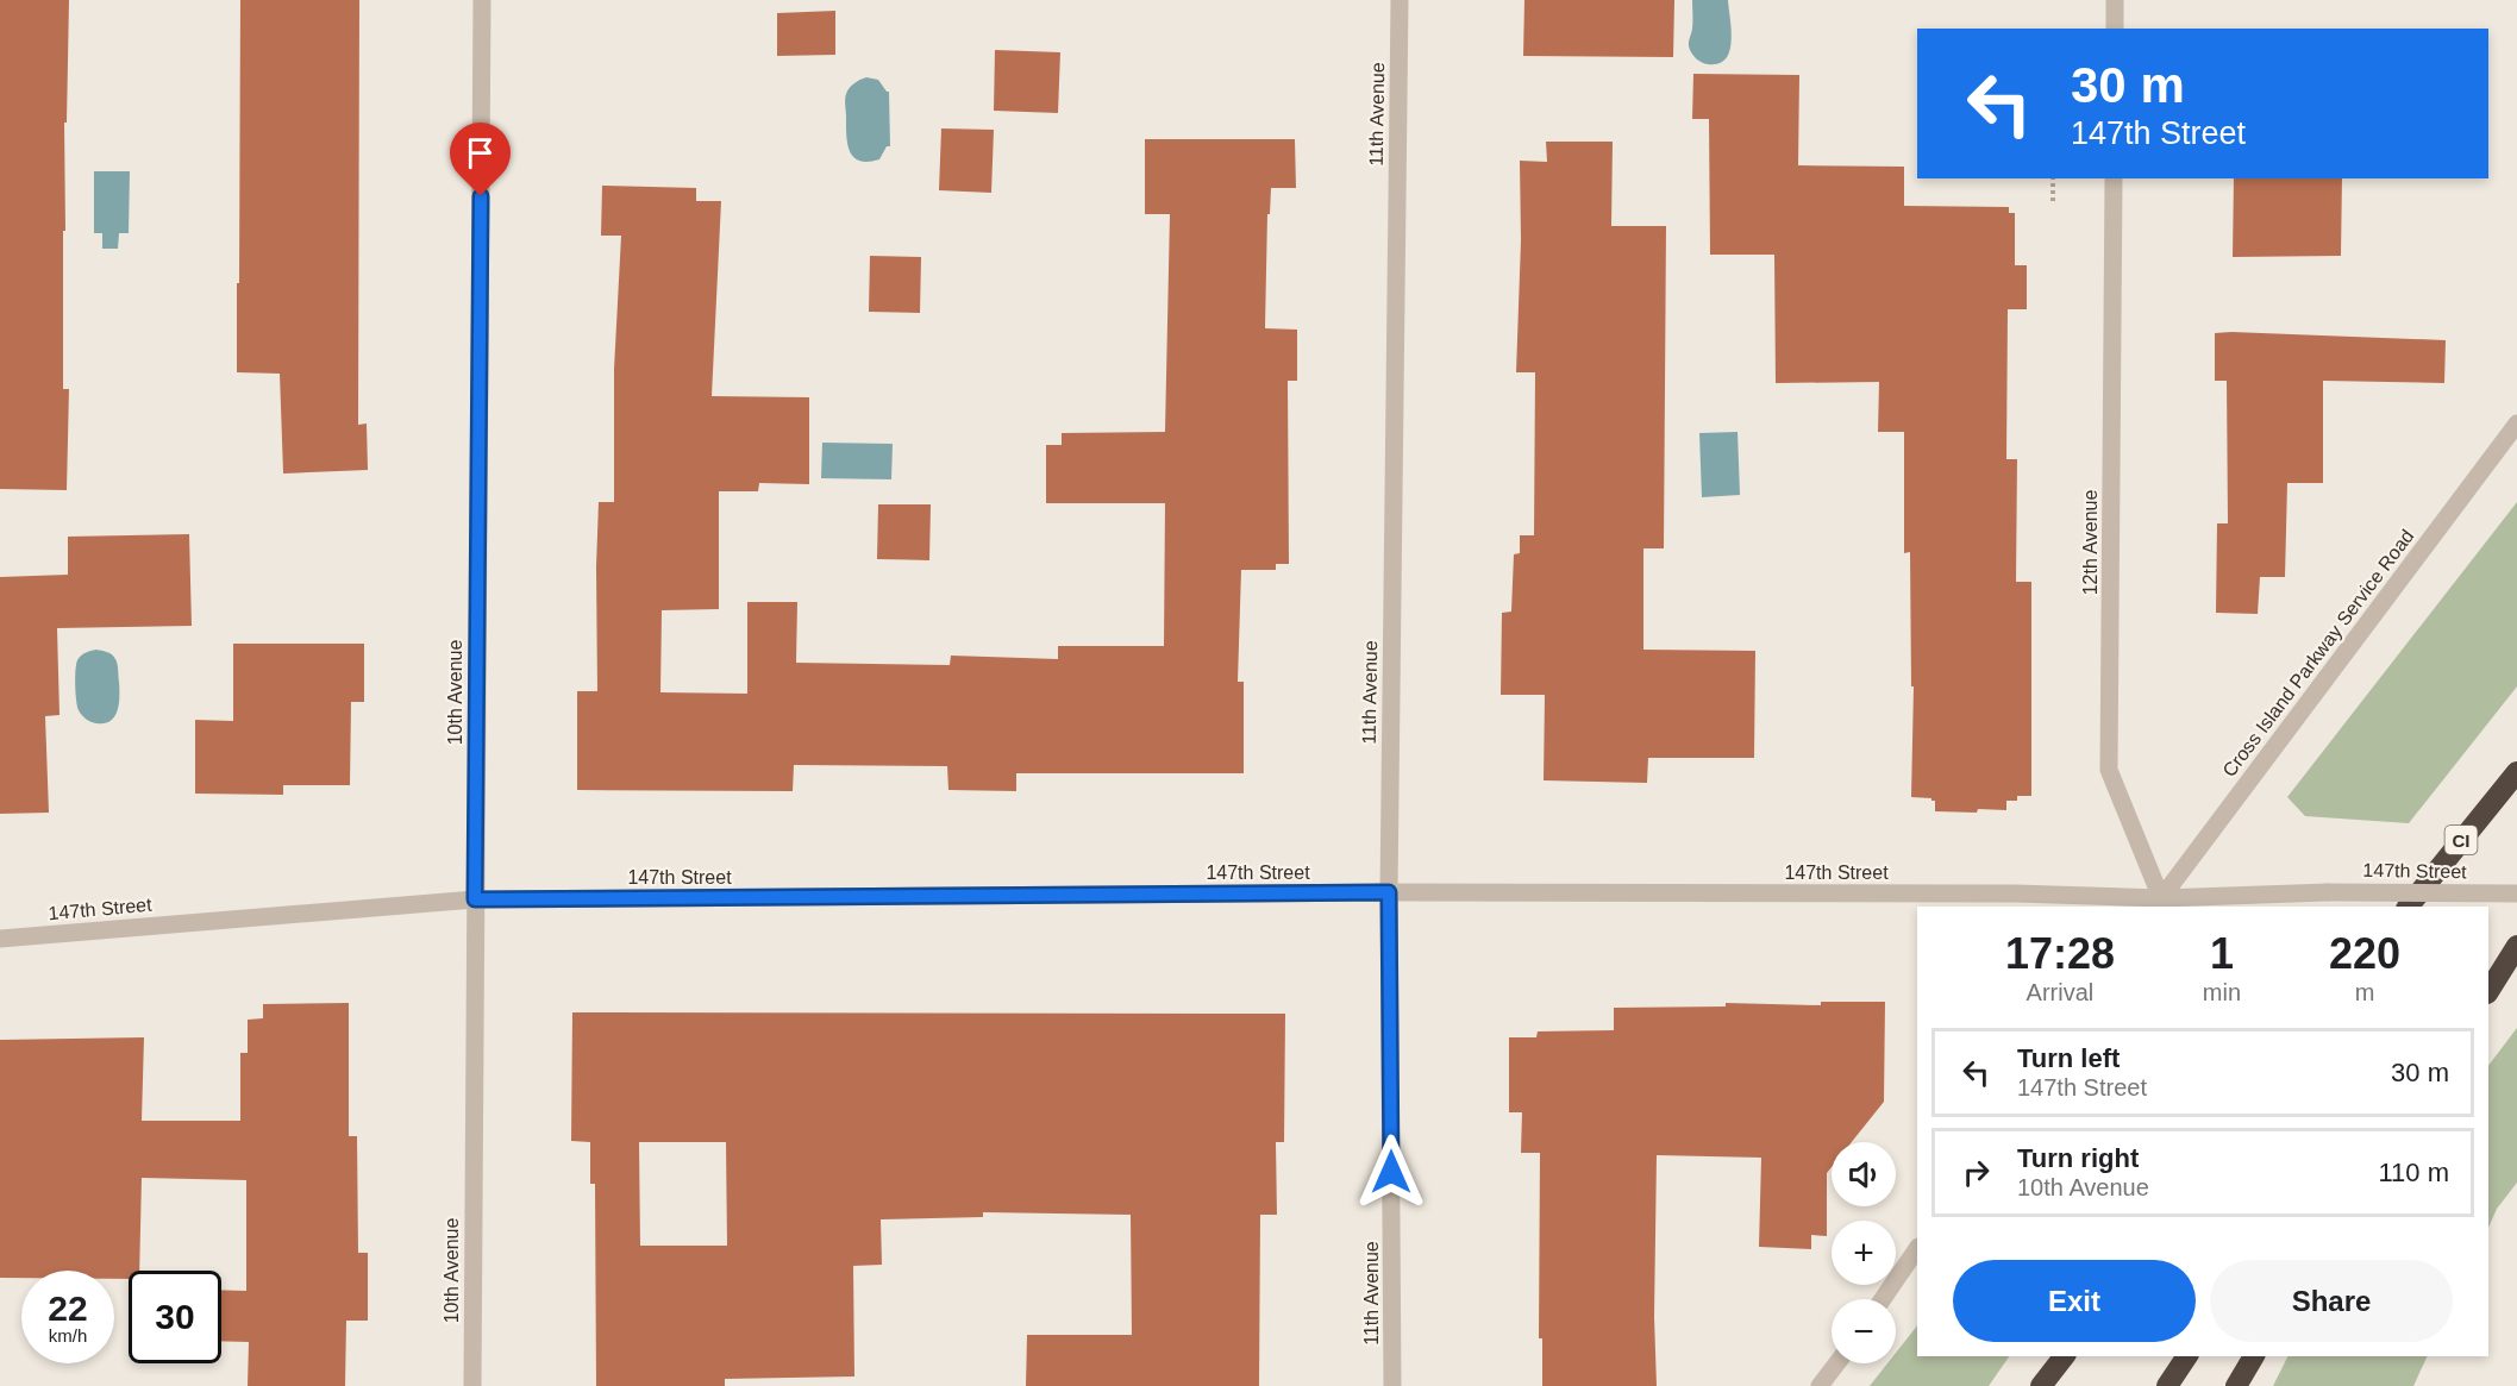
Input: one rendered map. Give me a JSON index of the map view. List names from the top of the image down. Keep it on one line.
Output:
{"streets":{"highway":["CI"],"street":["11th Avenue","12th Avenue","Cross Island Parkway Service Road","10th Avenue","147th Street"]},"crossings":[["11th Avenue","147th Street"],["12th Avenue","Cross Island Parkway Service Road"],["12th Avenue","147th Street"],["Cross Island Parkway Service Road","147th Street"],["10th Avenue","147th Street"]],"page":{"turn":["30 m","147th Street"],"eta":["17:28","Arrival","1","min","220","m"],"list":[{"name":"Turn left","note":"147th Street","value":"30 m"},{"name":"Turn right","note":"10th Avenue","value":"110 m"}],"map_buttons":["+","−"],"buttons":["Exit","Share"],"speed":"22 km/h","limit":"30"}}
